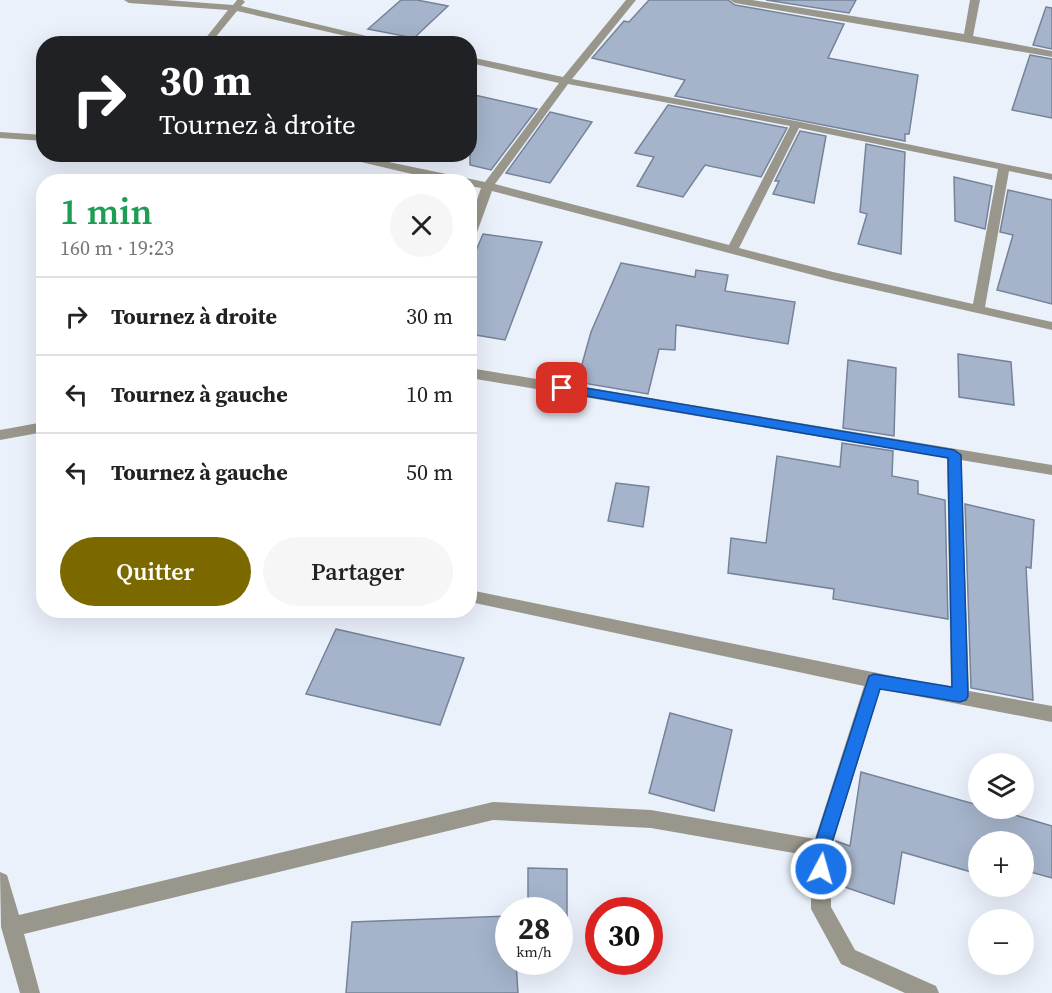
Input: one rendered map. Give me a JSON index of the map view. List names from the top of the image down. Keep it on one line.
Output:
{"page":{"turn":["30 m","Tournez à droite"],"heading":["1 min","160 m · 19:23"],"list":[{"name":"Tournez à droite","value":"30 m"},{"name":"Tournez à gauche","value":"10 m"},{"name":"Tournez à gauche","value":"50 m"}],"buttons":["Quitter","Partager"],"map_buttons":["+","−"],"speed":"28 km/h","limit":"30"}}
